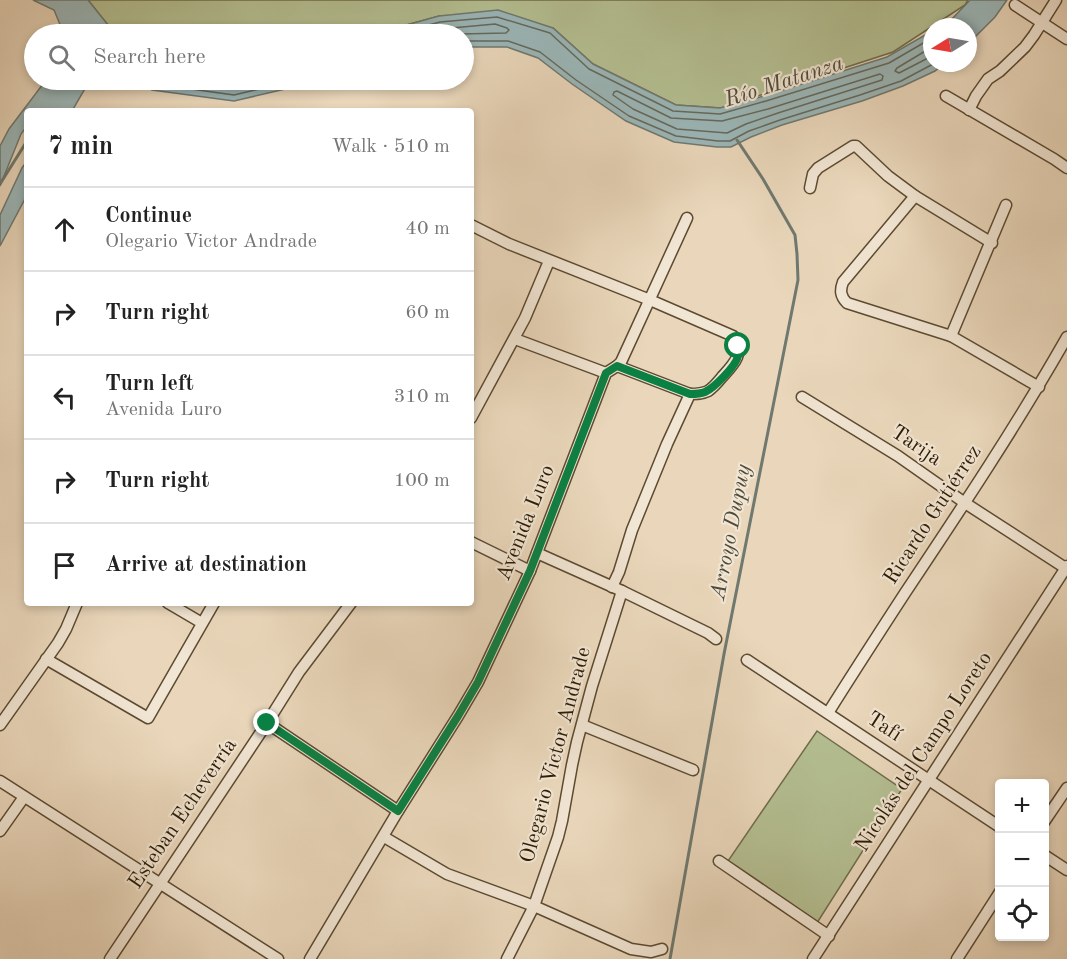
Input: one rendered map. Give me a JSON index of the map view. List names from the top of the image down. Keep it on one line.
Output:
{"streets":{"street":["Tarija","Ricardo Gutiérrez","Avenida Luro","Tafí","Nicolás del Campo Loreto","Olegario Victor Andrade","Esteban Echeverría"]},"crossings":[["Tarija","Ricardo Gutiérrez"],["Tarija","Nicolás del Campo Loreto"],["Ricardo Gutiérrez","Tafí"],["Tafí","Nicolás del Campo Loreto"]],"water":["Río Matanza","Arroyo Dupuy"],"north":"left","page":{"search":"Search here","heading":["7 min","Walk · 510 m"],"list":[["Continue","Olegario Victor Andrade","40 m"],["Turn right","60 m"],["Turn left","Avenida Luro","310 m"],["Turn right","100 m"],"Arrive at destination"],"map_buttons":["+","−"]}}
